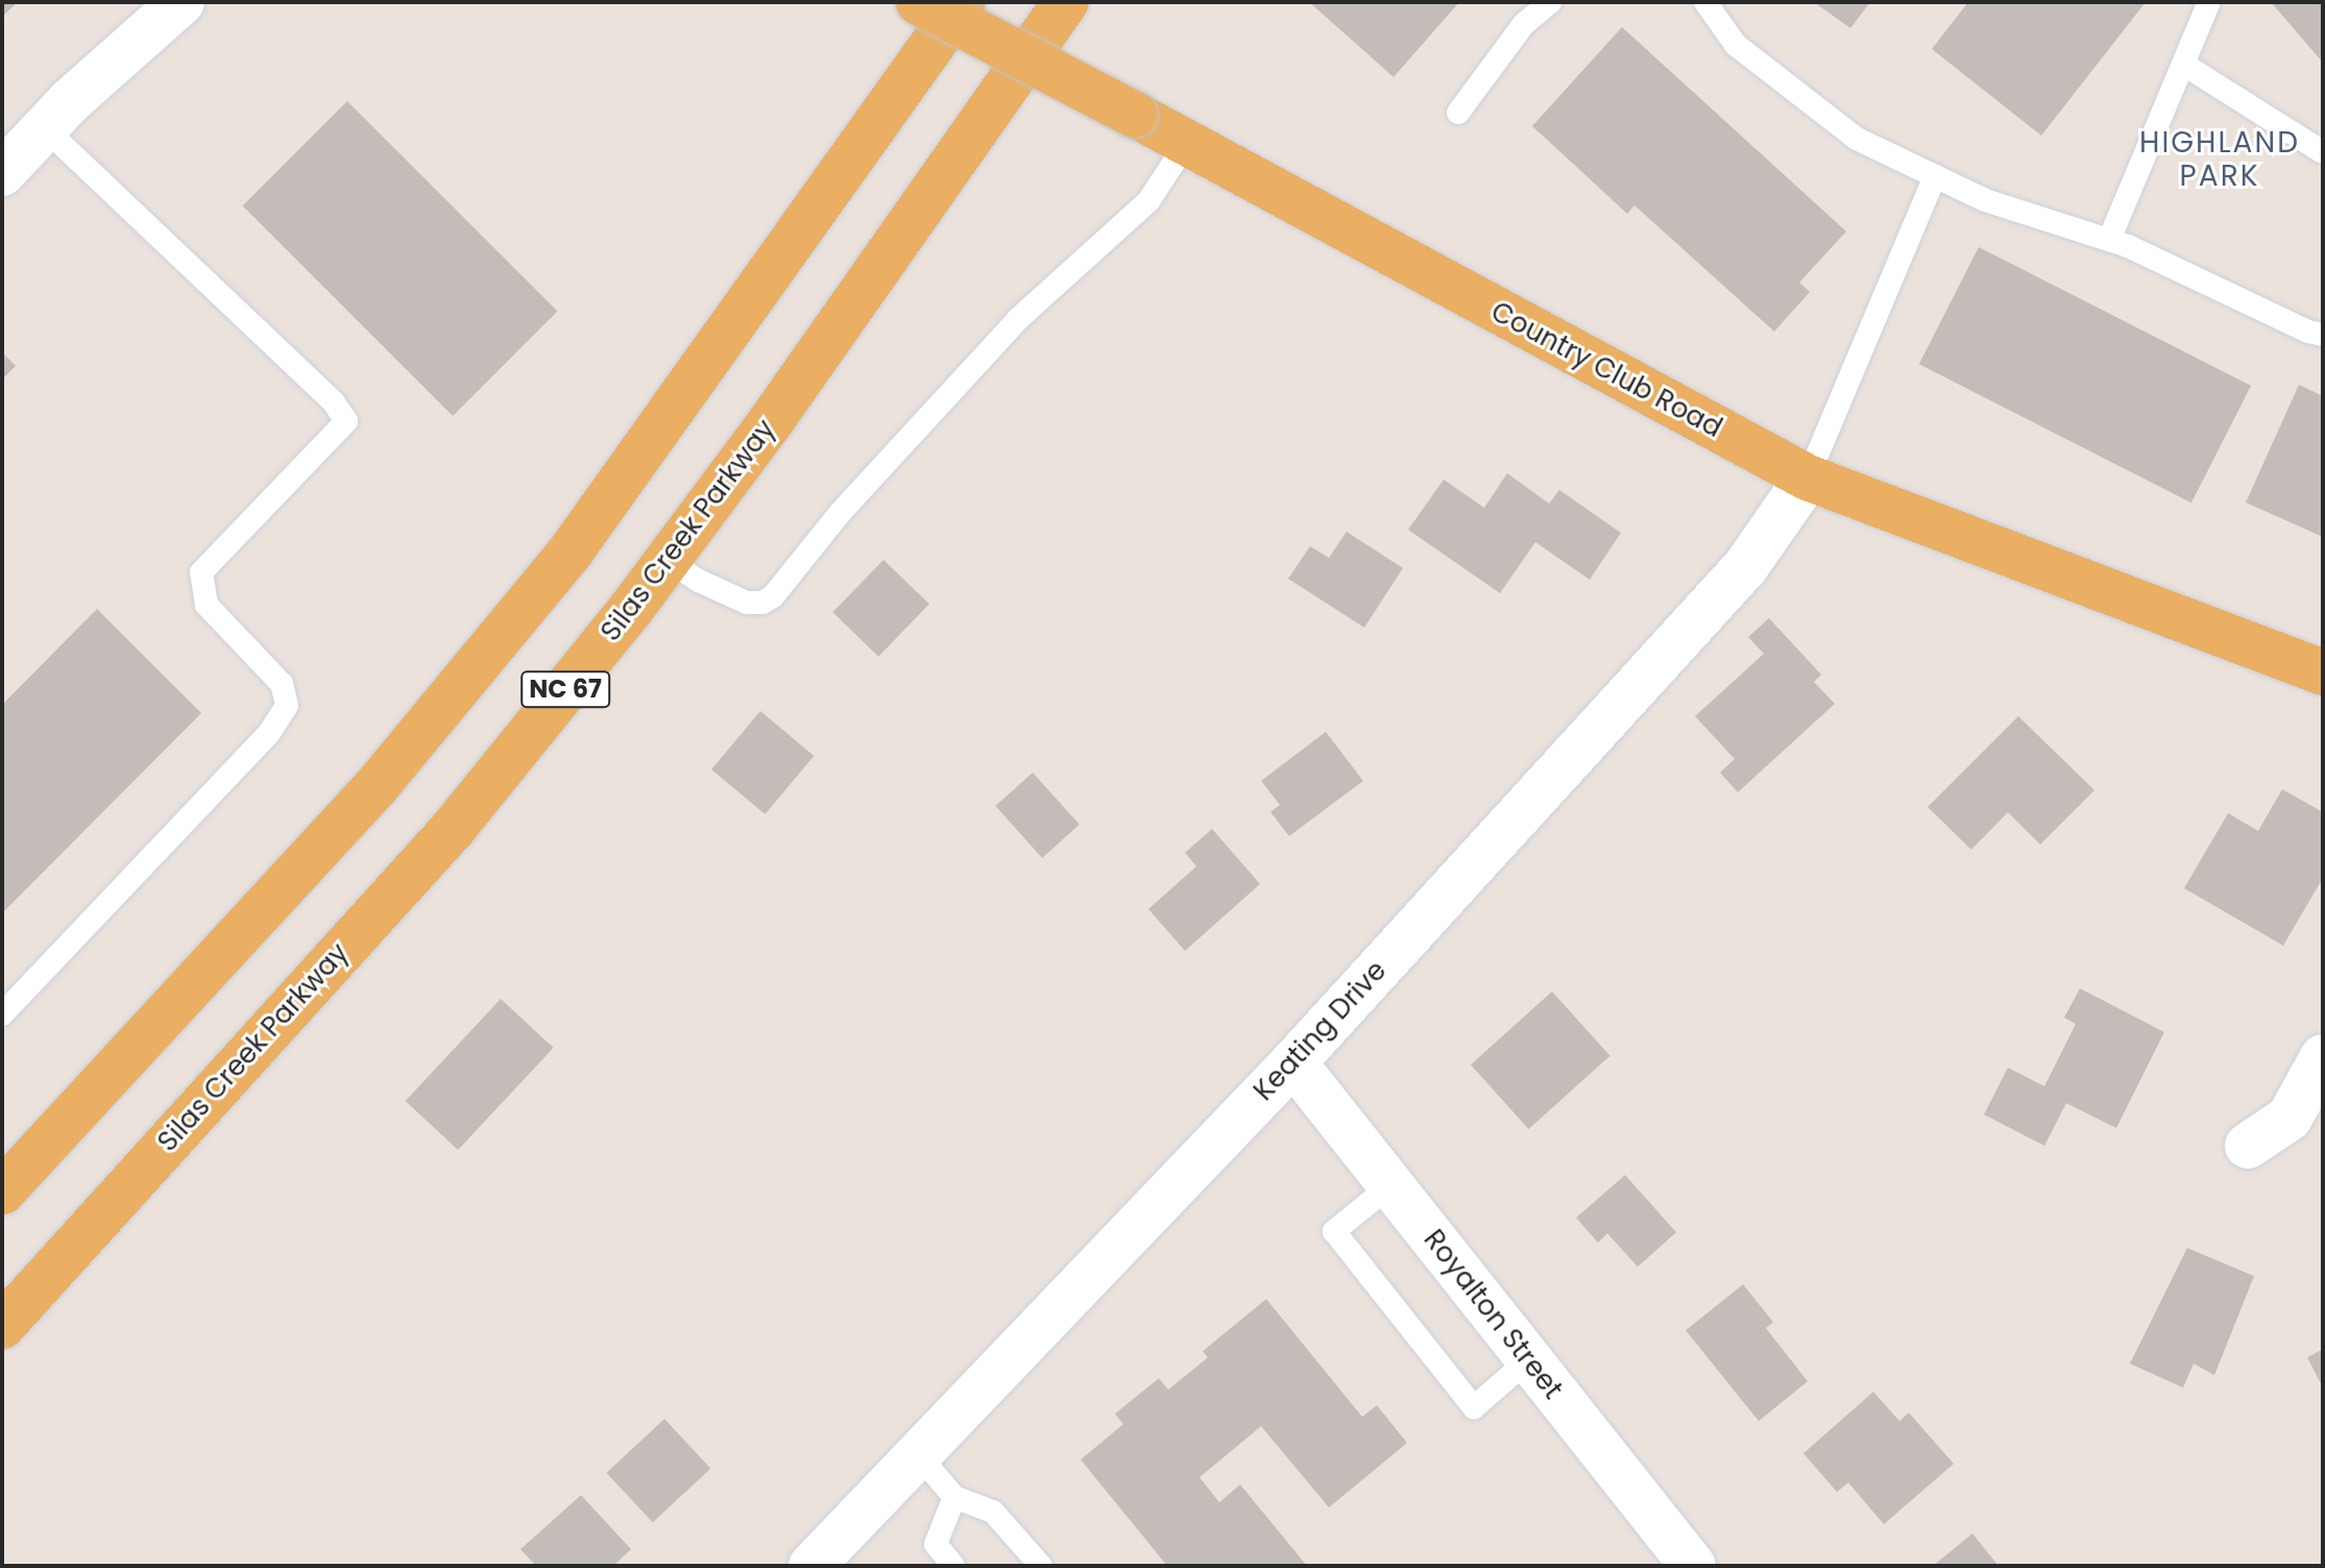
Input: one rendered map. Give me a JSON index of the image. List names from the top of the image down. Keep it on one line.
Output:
{"streets":{"main road":["Country Club Road","Silas Creek Parkway","NC 67"],"street":["Keating Drive","Royalton Street"]},"crossings":[["Country Club Road","Keating Drive"],["Keating Drive","Royalton Street"]],"districts":["HIGHLAND PARK"]}
